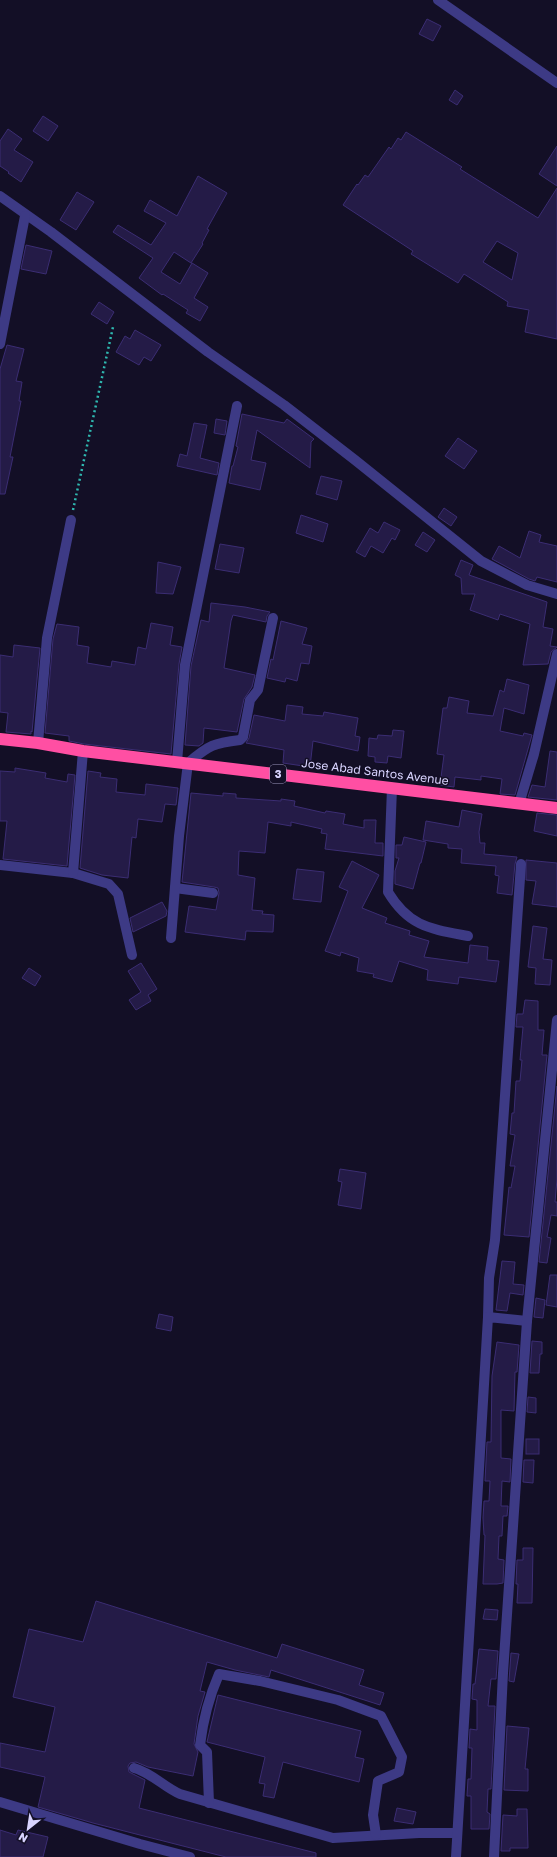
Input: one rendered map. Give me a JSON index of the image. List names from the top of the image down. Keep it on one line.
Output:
{"streets":{"highway":["Jose Abad Santos Avenue","3"]},"north":"bottom left"}
